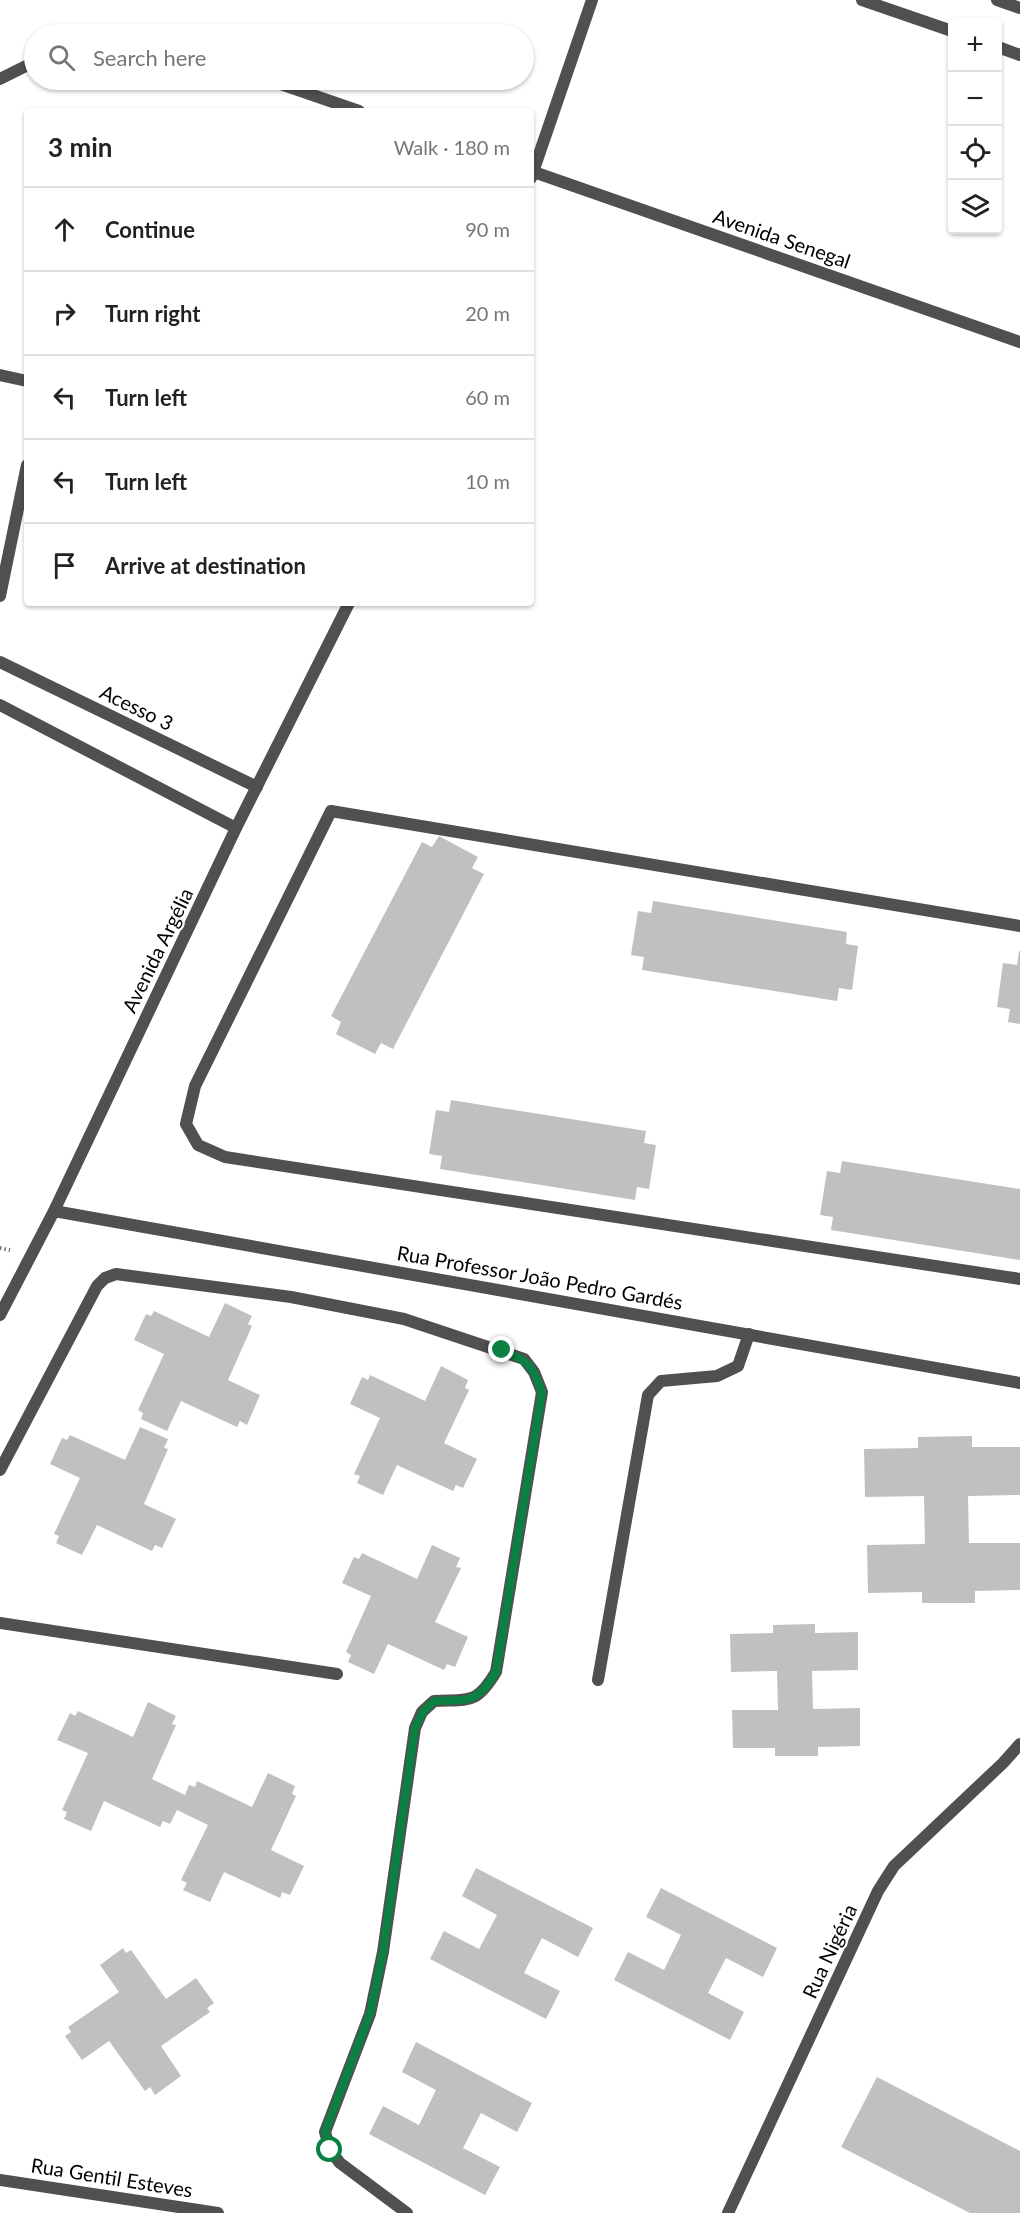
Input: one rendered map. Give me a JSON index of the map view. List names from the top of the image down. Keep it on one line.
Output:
{"streets":{"street":["Avenida Senegal","Acesso 3","Avenida Argélia","Rua Professor João Pedro Gardés","Rua Nigéria","Rua Gentil Esteves"]},"crossings":[["Acesso 3","Avenida Argélia"],["Avenida Argélia","Rua Professor João Pedro Gardés"]],"page":{"map_buttons":["+","−"],"search":"Search here","heading":["3 min","Walk · 180 m"],"list":[["Continue","90 m"],["Turn right","20 m"],["Turn left","60 m"],["Turn left","10 m"],"Arrive at destination"]}}
